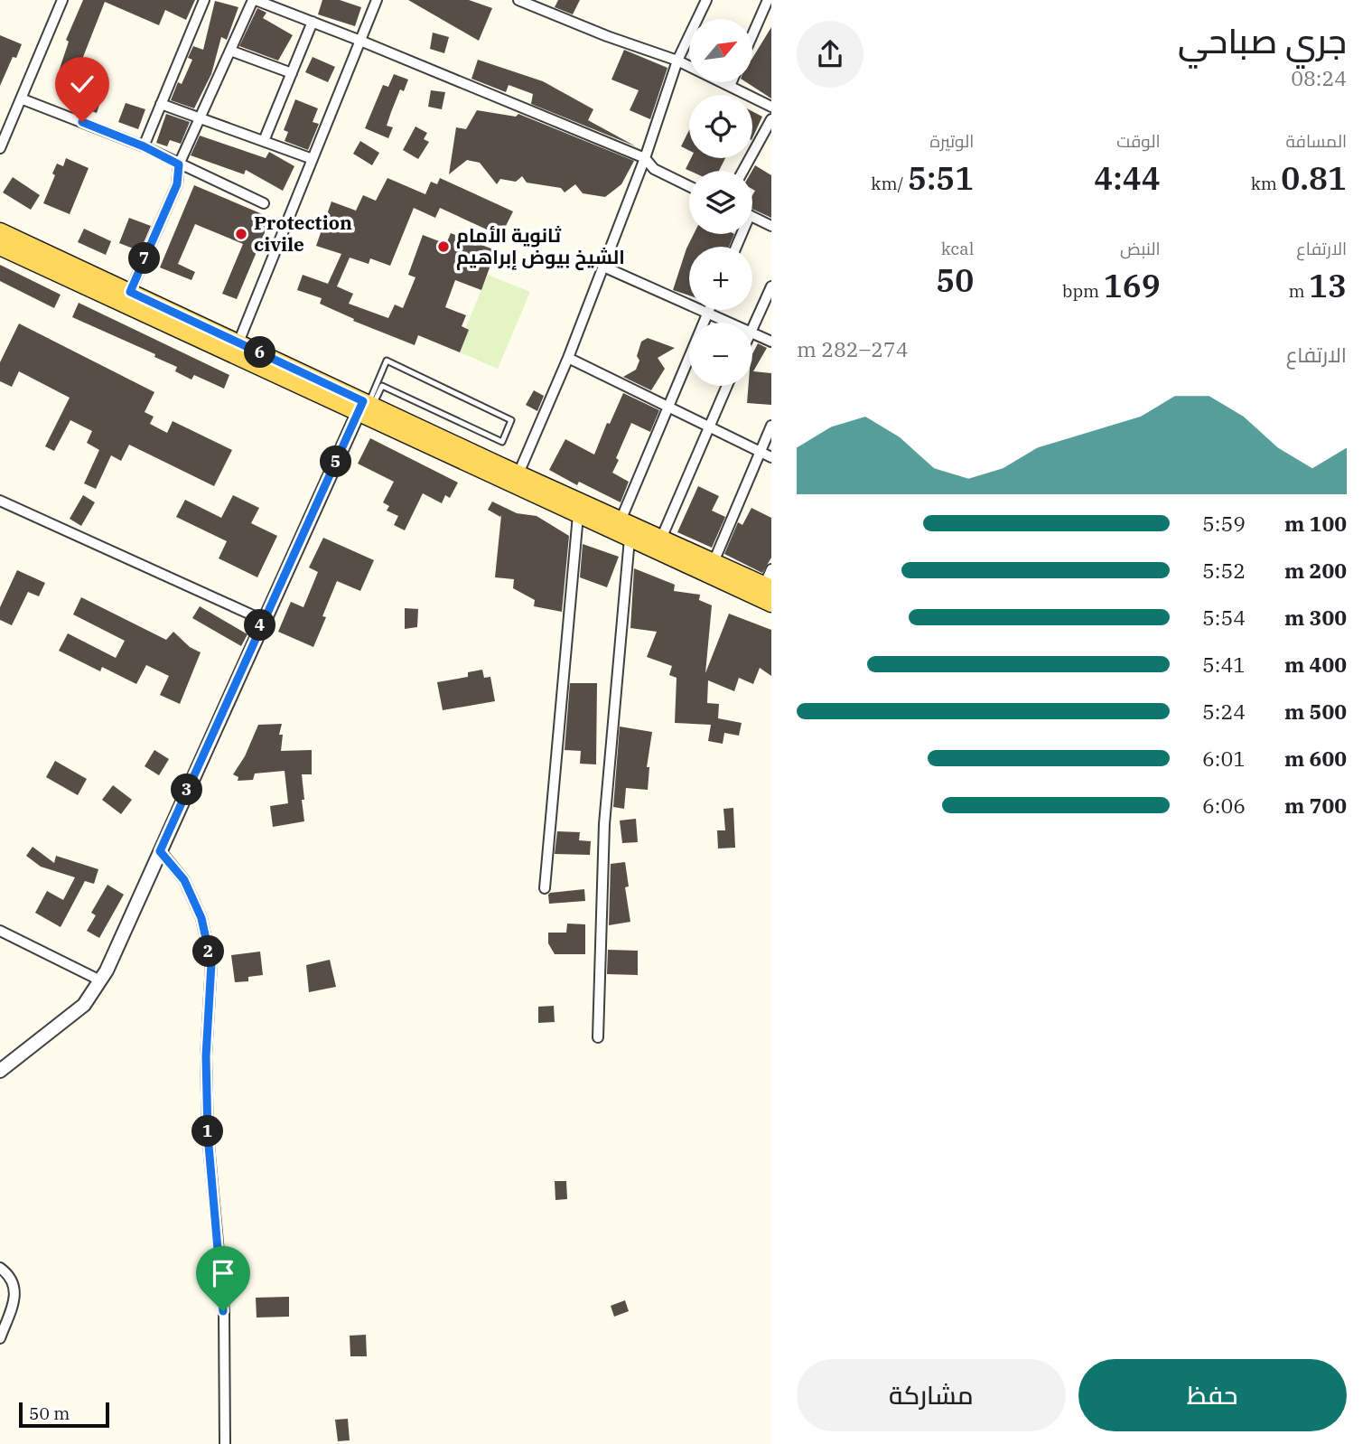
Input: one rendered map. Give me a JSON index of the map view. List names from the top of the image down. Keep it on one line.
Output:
{"places":["Protection civile","ثانوية الأمام الشيخ بيوض إبراهيم"],"scale_bar":"50 m","north":"top right","page":{"heading":["جري صباحي","08:24"],"map_buttons":["+","−"],"stats":[["المسافة","0.81 km"],["الوقت","4:44"],["الوتيرة","5:51 /km"],["الارتفاع","13 m"],["النبض","169 bpm"],["kcal","50"]],"pins":["7","6","5","4","3","2","1"],"chart":["الارتفاع","274–282 m"],"list":[{"name":"100 m","note":"5:59"},{"name":"200 m","note":"5:52"},{"name":"300 m","note":"5:54"},{"name":"400 m","note":"5:41"},{"name":"500 m","note":"5:24"},{"name":"600 m","note":"6:01"},{"name":"700 m","note":"6:06"}],"buttons":["حفظ","مشاركة"],"scale":"50 m"}}
